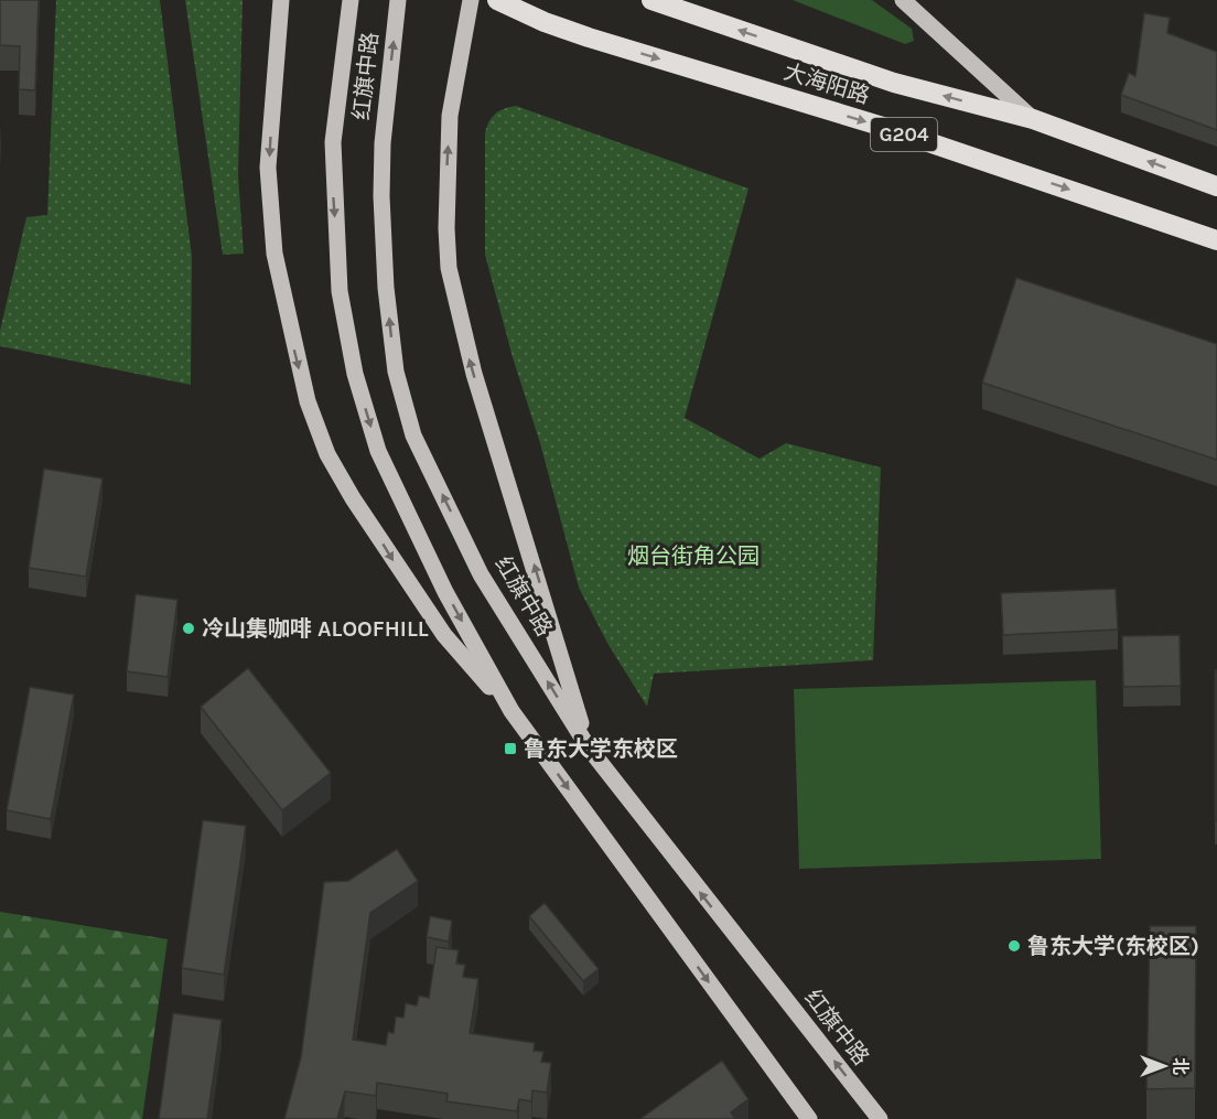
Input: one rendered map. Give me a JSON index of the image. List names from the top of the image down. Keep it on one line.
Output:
{"streets":{"highway":["大海阳路","G204"],"main road":["红旗中路"]},"parks":["烟台街角公园"],"places":{"other":["冷山集咖啡 ALOOFHILL","鲁东大学(东校区)"],"transit":["鲁东大学东校区"]},"north":"right"}
